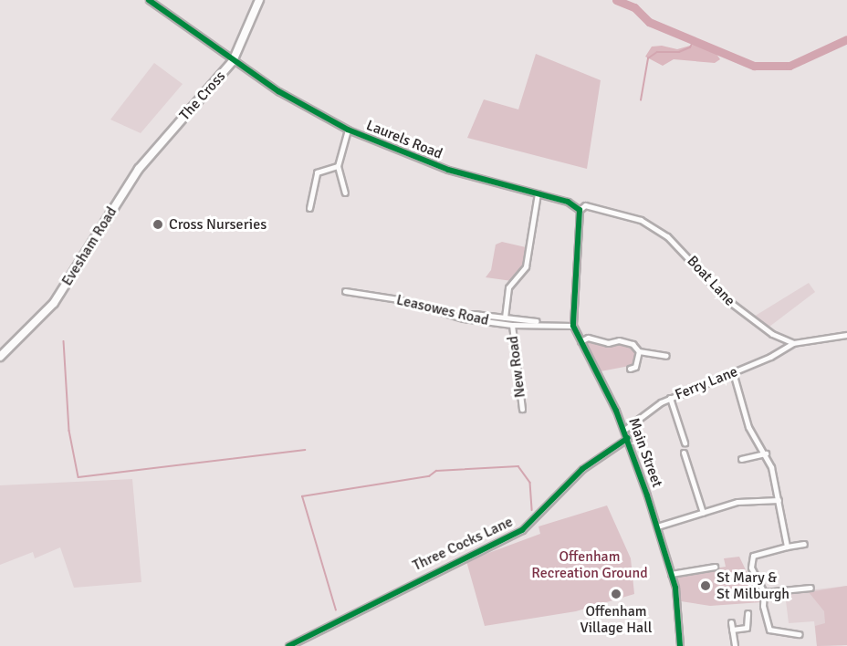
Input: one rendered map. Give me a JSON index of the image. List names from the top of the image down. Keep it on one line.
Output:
{"streets":{"main road":["The Cross","Evesham Road"],"street":["Laurels Road","Boat Lane","Leasowes Road","New Road","Ferry Lane","Main Street","Three Cocks Lane"]},"crossings":[["The Cross","Laurels Road"],["The Cross","Evesham Road"],["Laurels Road","Boat Lane"],["Laurels Road","Main Street"],["Boat Lane","Ferry Lane"],["Boat Lane","Main Street"],["Leasowes Road","New Road"],["Leasowes Road","Main Street"],["Ferry Lane","Main Street"],["Main Street","Three Cocks Lane"]],"parks":["Offenham Recreation Ground"],"places":["Cross Nurseries","St Mary & St Milburgh","Offenham Village Hall"]}
